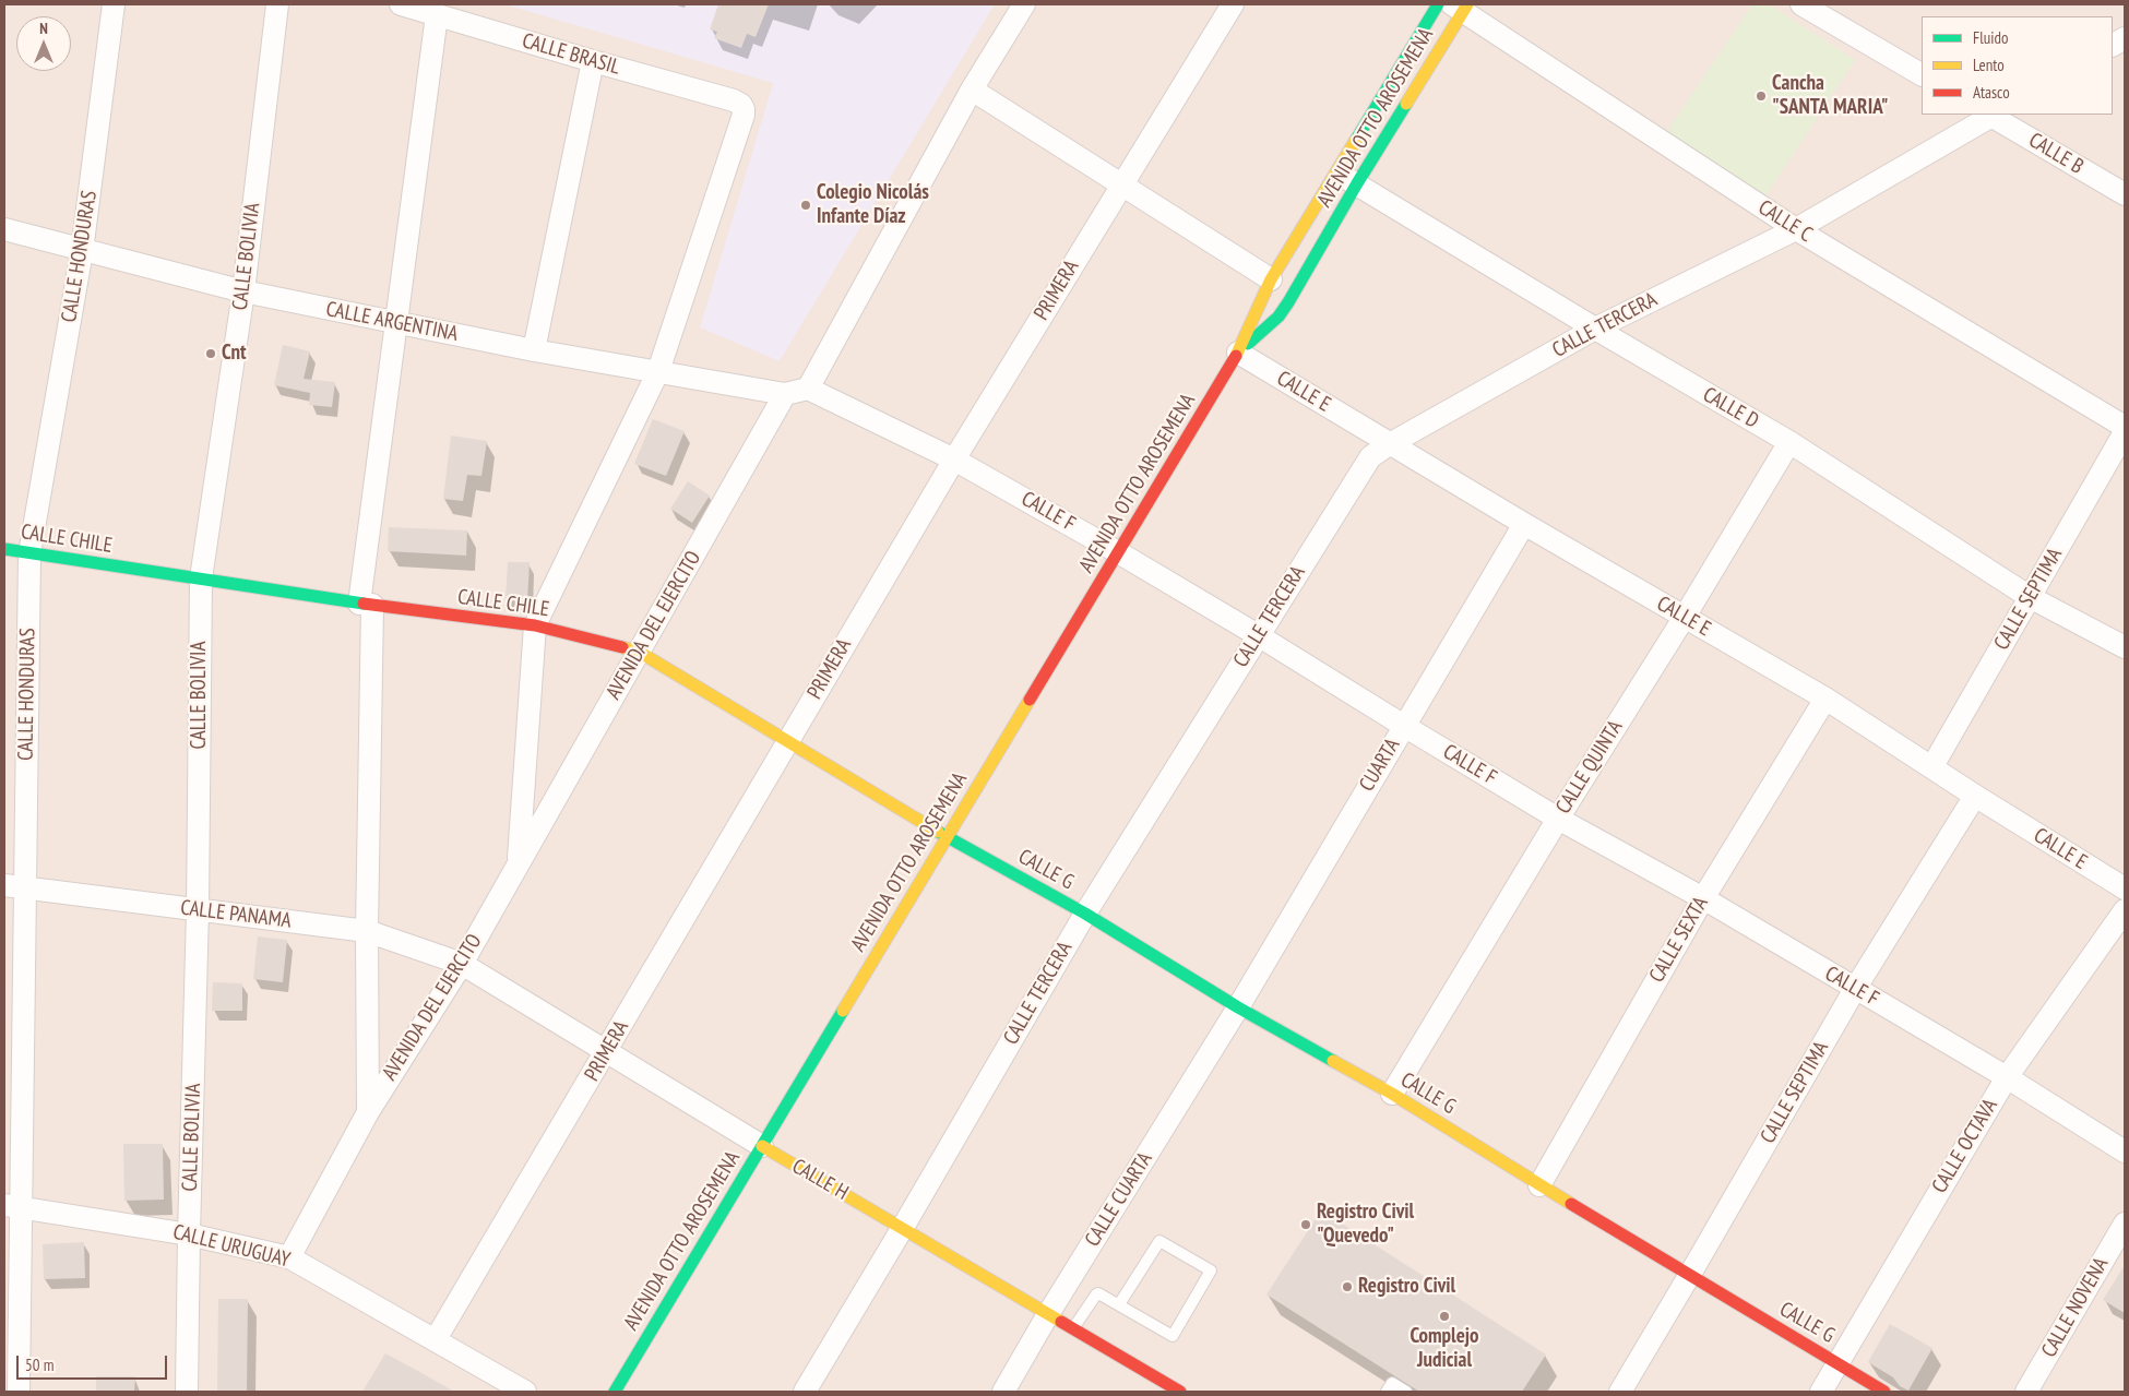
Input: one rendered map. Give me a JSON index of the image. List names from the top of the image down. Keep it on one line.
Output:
{"streets":{"street":["CALLE BRASIL","AVENIDA OTTO AROSEMENA","CALLE B","CALLE C","CALLE HONDURAS","CALLE BOLIVIA","PRIMERA","CALLE ARGENTINA","CALLE TERCERA","CALLE E","CALLE D","CALLE F","CALLE CHILE","CALLE SEPTIMA","AVENIDA DEL EJERCITO","CUARTA","CALLE QUINTA","CALLE G","CALLE PANAMA","CALLE SEXTA","CALLE OCTAVA","CALLE H","CALLE CUARTA","CALLE URUGUAY","CALLE NOVENA"]},"crossings":[["CALLE BRASIL","CALLE ARGENTINA"],["AVENIDA OTTO AROSEMENA","CALLE C"],["AVENIDA OTTO AROSEMENA","CALLE E"],["AVENIDA OTTO AROSEMENA","CALLE D"],["AVENIDA OTTO AROSEMENA","CALLE F"],["AVENIDA OTTO AROSEMENA","CALLE CHILE"],["AVENIDA OTTO AROSEMENA","CALLE G"],["AVENIDA OTTO AROSEMENA","CALLE H"],["CALLE B","CALLE TERCERA"],["CALLE C","CALLE TERCERA"],["CALLE HONDURAS","CALLE ARGENTINA"],["CALLE HONDURAS","CALLE CHILE"],["CALLE HONDURAS","CALLE PANAMA"],["CALLE HONDURAS","CALLE URUGUAY"],["CALLE BOLIVIA","CALLE ARGENTINA"],["CALLE BOLIVIA","CALLE CHILE"],["CALLE BOLIVIA","CALLE PANAMA"],["CALLE BOLIVIA","CALLE URUGUAY"],["PRIMERA","CALLE F"],["PRIMERA","CALLE CHILE"],["PRIMERA","CALLE H"],["PRIMERA","CALLE URUGUAY"],["CALLE ARGENTINA","AVENIDA DEL EJERCITO"],["CALLE TERCERA","CALLE E"],["CALLE TERCERA","CALLE D"],["CALLE TERCERA","CALLE F"],["CALLE TERCERA","CALLE G"],["CALLE TERCERA","CALLE H"],["CALLE E","CALLE SEPTIMA"],["CALLE E","CUARTA"],["CALLE E","CALLE QUINTA"],["CALLE E","CALLE SEXTA"],["CALLE D","CALLE SEPTIMA"],["CALLE D","CALLE QUINTA"],["CALLE F","CALLE SEPTIMA"],["CALLE F","CUARTA"],["CALLE F","CALLE QUINTA"],["CALLE F","CALLE SEXTA"],["CALLE F","CALLE OCTAVA"],["CALLE CHILE","AVENIDA DEL EJERCITO"],["CALLE CHILE","CALLE G"],["CALLE SEPTIMA","CALLE G"],["AVENIDA DEL EJERCITO","CALLE PANAMA"],["AVENIDA DEL EJERCITO","CALLE H"],["AVENIDA DEL EJERCITO","CALLE URUGUAY"],["CUARTA","CALLE G"],["CUARTA","CALLE CUARTA"],["CALLE QUINTA","CALLE G"],["CALLE G","CALLE SEXTA"],["CALLE G","CALLE OCTAVA"],["CALLE G","CALLE CUARTA"],["CALLE PANAMA","CALLE H"],["CALLE H","CALLE CUARTA"]],"places":["Cancha \"SANTA MARIA\"","Colegio Nicolás Infante Díaz","Cnt","Registro Civil \"Quevedo\"","Registro Civil","Complejo Judicial"],"legend":["Fluido","Lento","Atasco"],"scale_bar":"50 m","north":"top"}
